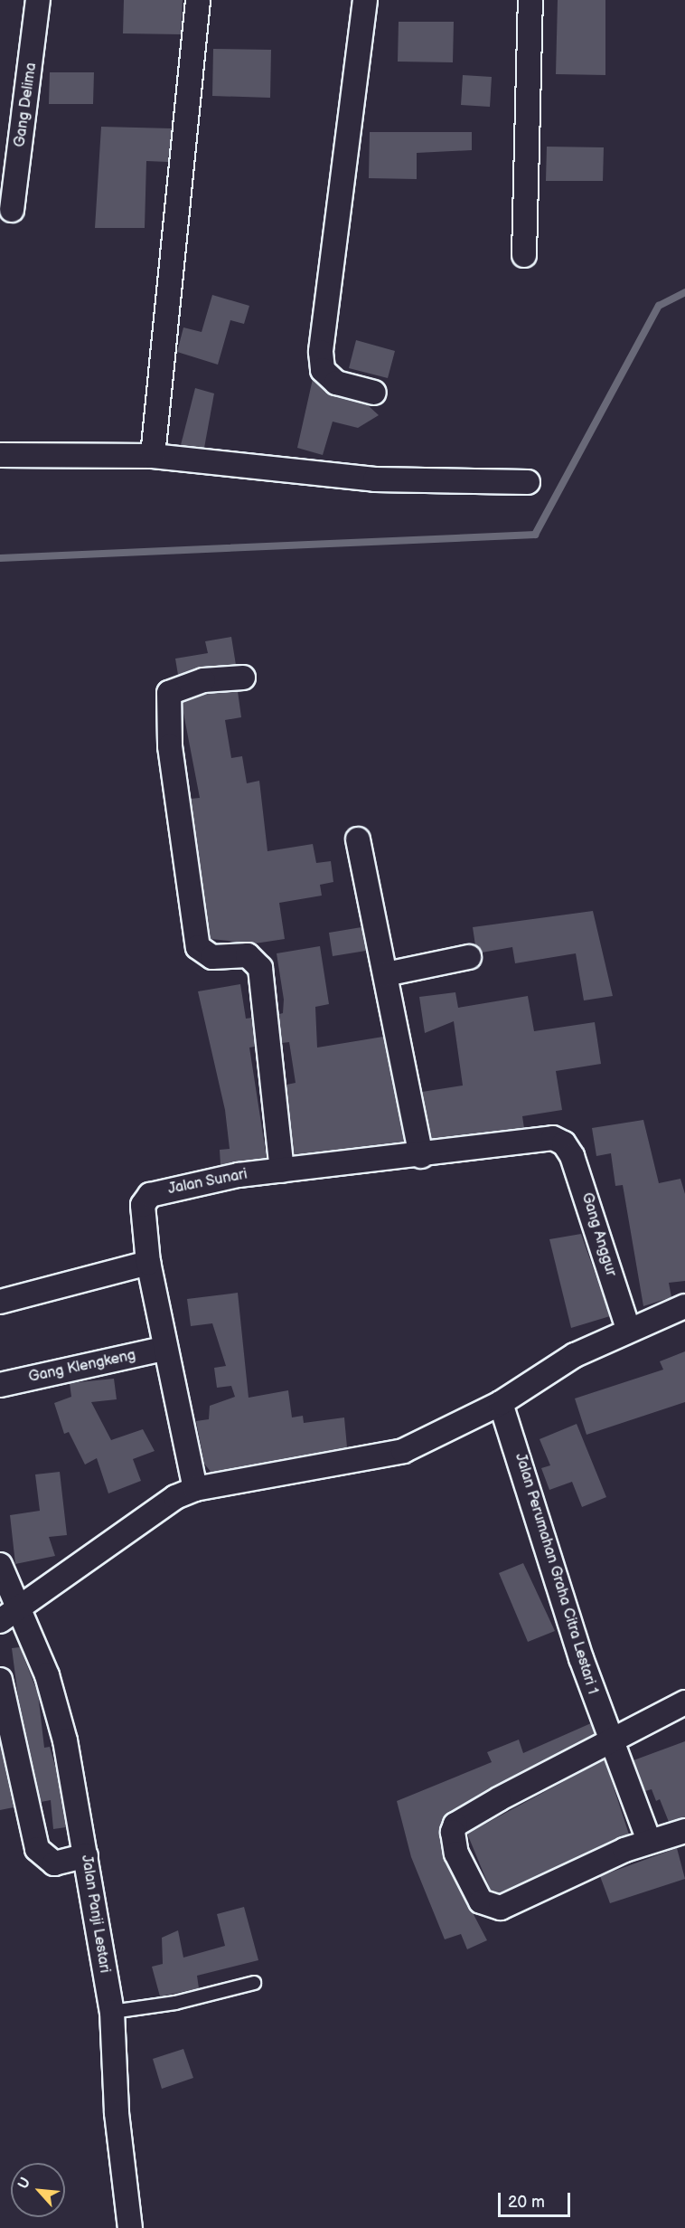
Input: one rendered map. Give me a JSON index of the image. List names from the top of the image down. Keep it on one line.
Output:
{"streets":{"street":["Gang Delima","Jalan Sunari","Gang Anggur","Gang Klengkeng","Jalan Perumahan Graha Citra Lestari 1","Jalan Panji Lestari"]},"crossings":[["Jalan Sunari","Gang Anggur"],["Jalan Sunari","Gang Klengkeng"]],"scale_bar":"20 m","north":"top left"}
